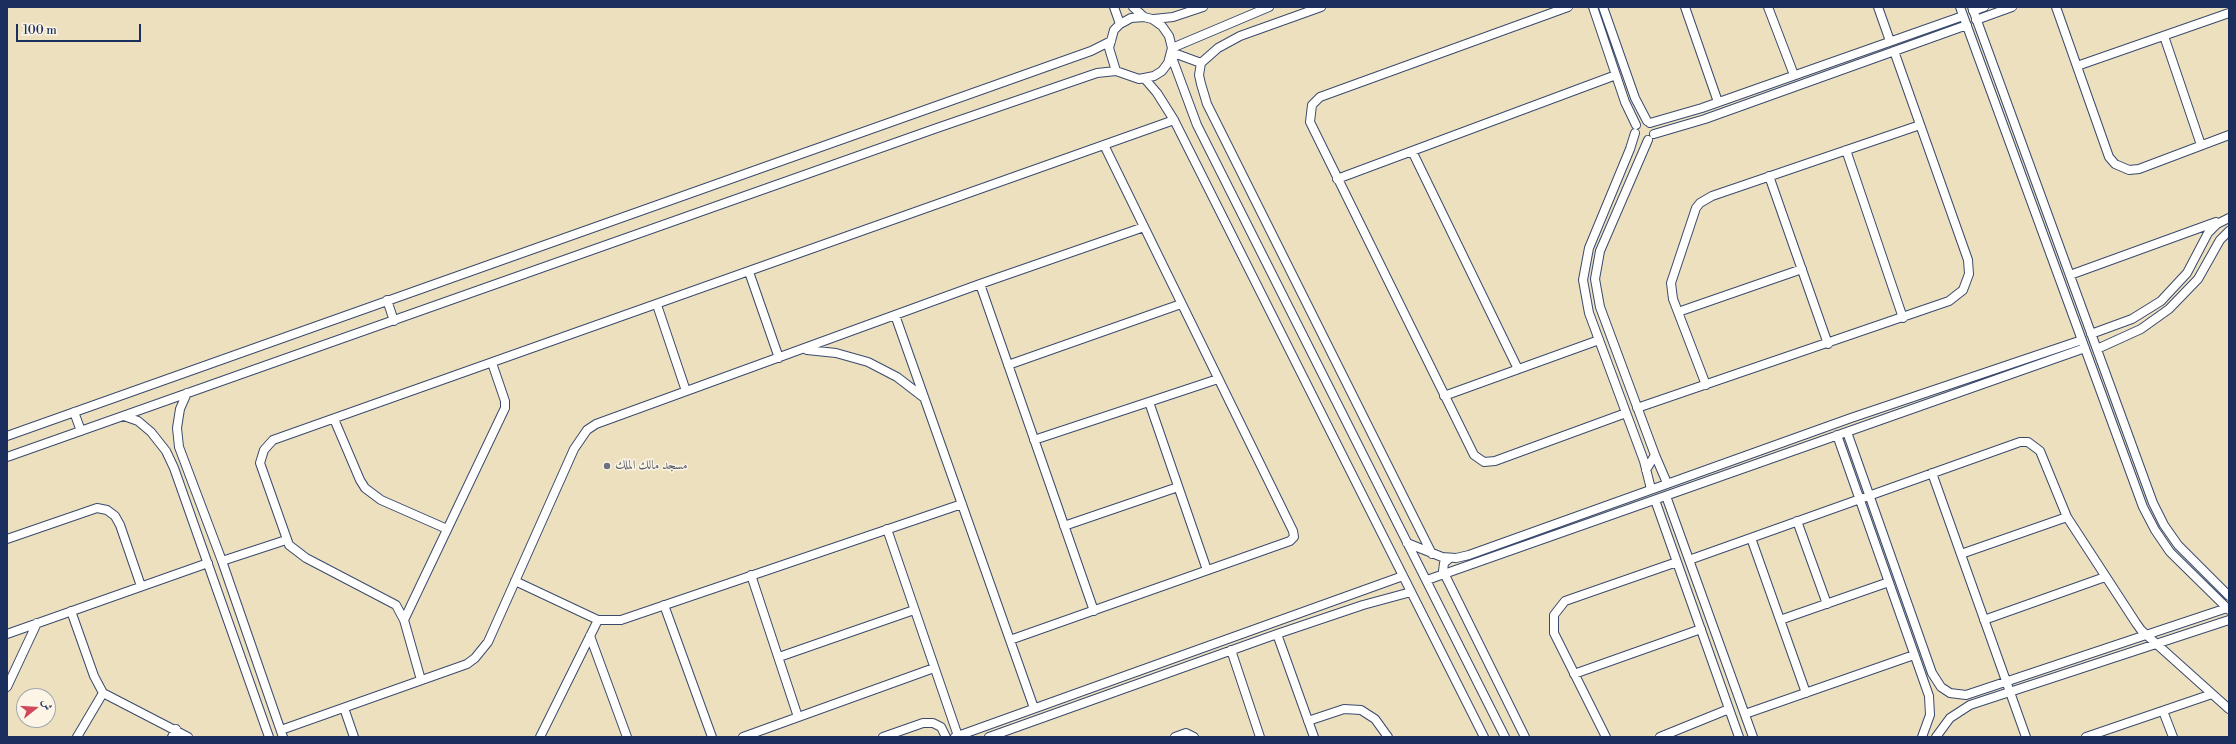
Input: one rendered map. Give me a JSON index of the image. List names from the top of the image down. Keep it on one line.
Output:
{"places":["مسجد مالك الملك"],"scale_bar":"100 m","north":"right"}
